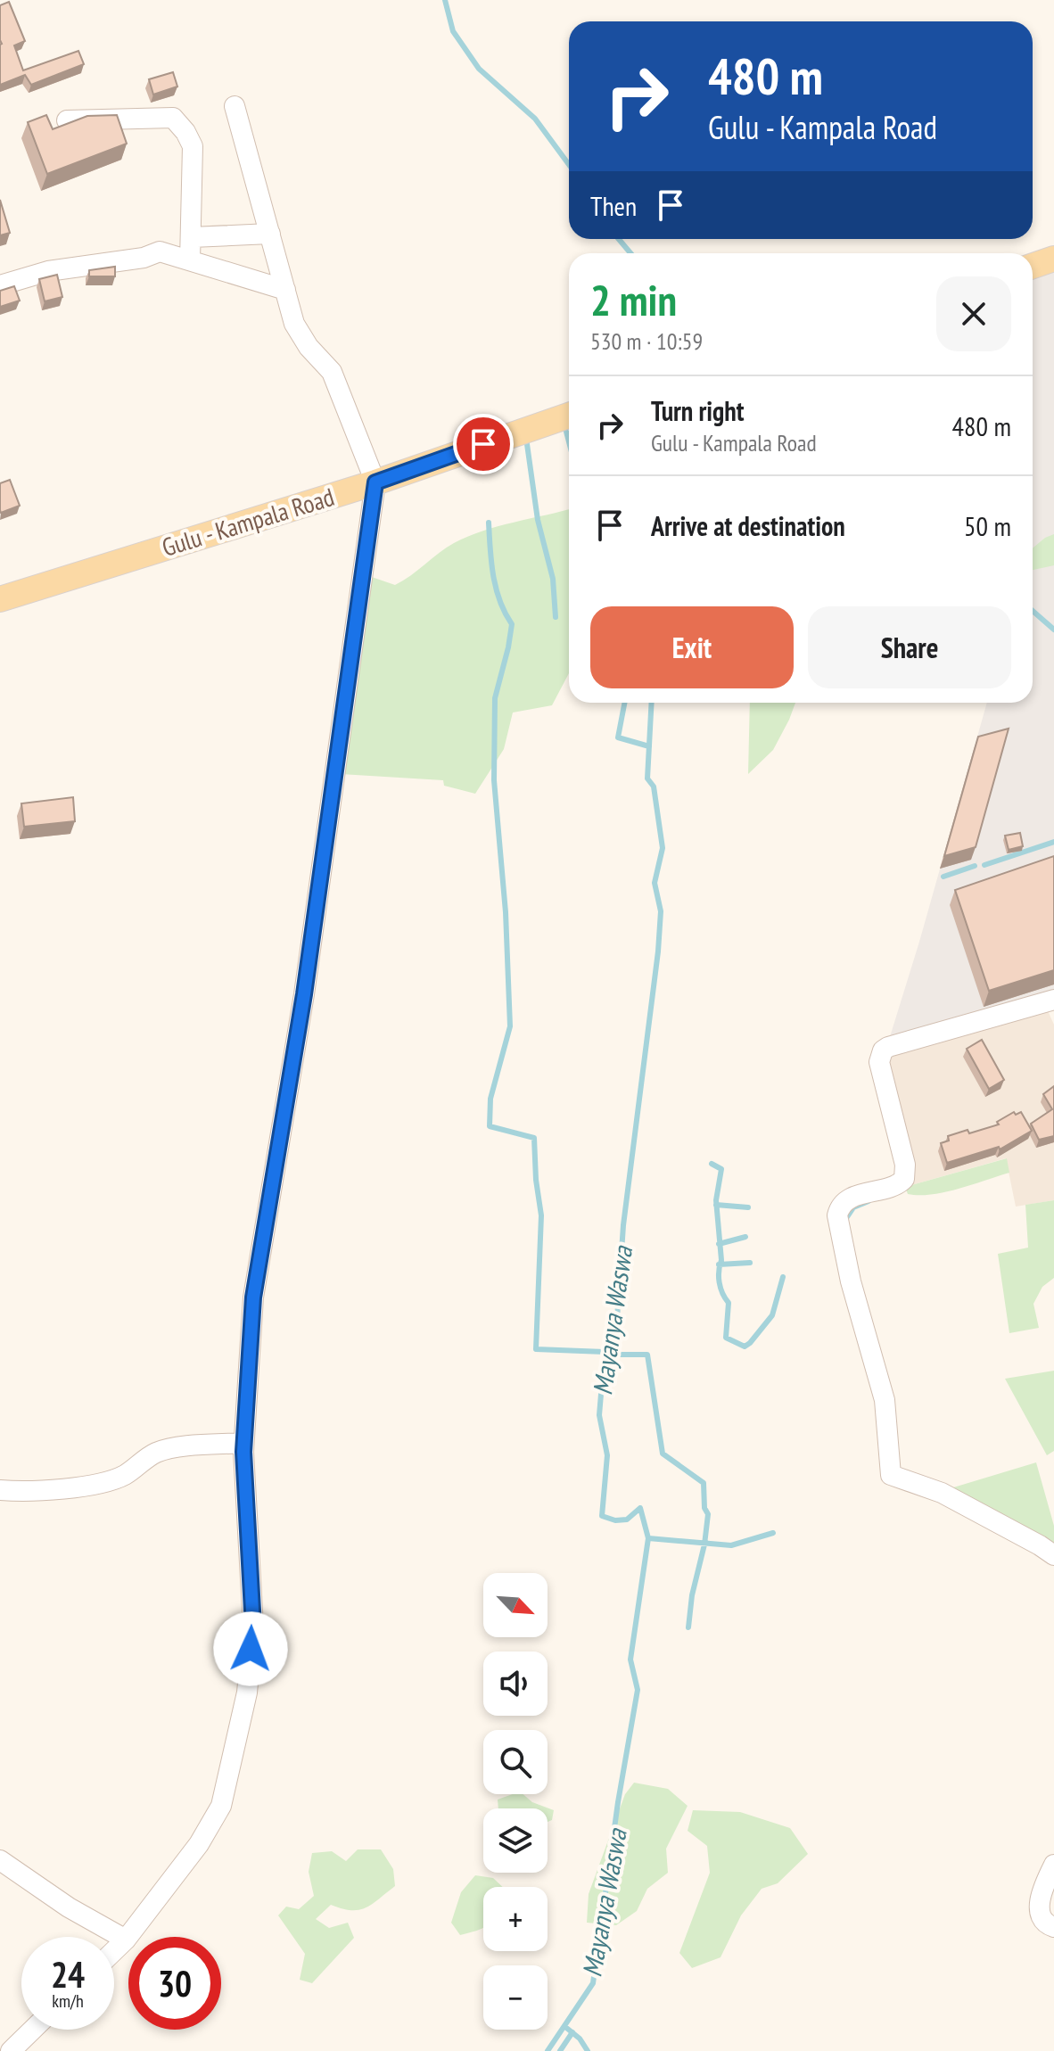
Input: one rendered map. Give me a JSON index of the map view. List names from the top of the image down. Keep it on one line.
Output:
{"streets":{"main road":["Gulu - Kampala Road"]},"water":["Mayanya Waswa"],"north":"bottom right","page":{"turn":["480 m","Gulu - Kampala Road"],"then":"Then","heading":["2 min","530 m · 10:59"],"list":[{"name":"Turn right","note":"Gulu - Kampala Road","value":"480 m"},{"name":"Arrive at destination","value":"50 m"}],"buttons":["Exit","Share"],"map_buttons":["+","−"],"speed":"24 km/h","limit":"30"}}
